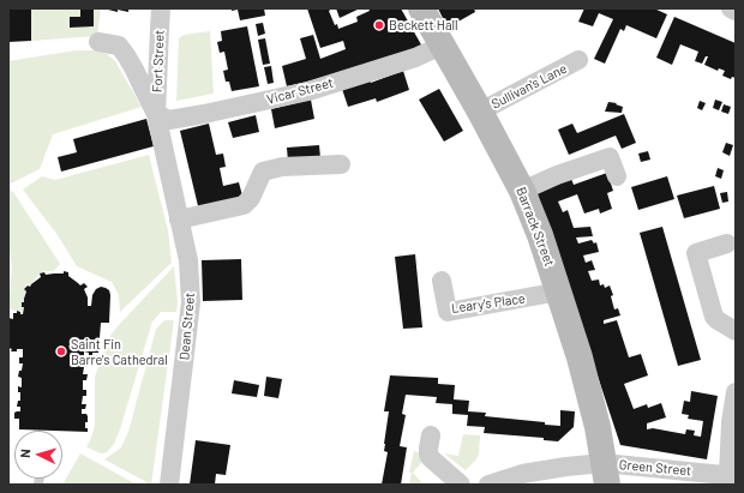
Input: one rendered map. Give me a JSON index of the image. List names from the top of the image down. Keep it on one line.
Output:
{"streets":{"main road":["Barrack Street"],"street":["Fort Street","Sullivan's Lane","Vicar Street","Leary's Place","Dean Street","Green Street"]},"crossings":[["Fort Street","Vicar Street"],["Fort Street","Dean Street"],["Sullivan's Lane","Barrack Street"],["Vicar Street","Barrack Street"],["Vicar Street","Dean Street"],["Barrack Street","Leary's Place"],["Barrack Street","Green Street"]],"places":["Beckett Hall","Saint Fin Barre's Cathedral"],"north":"left"}
